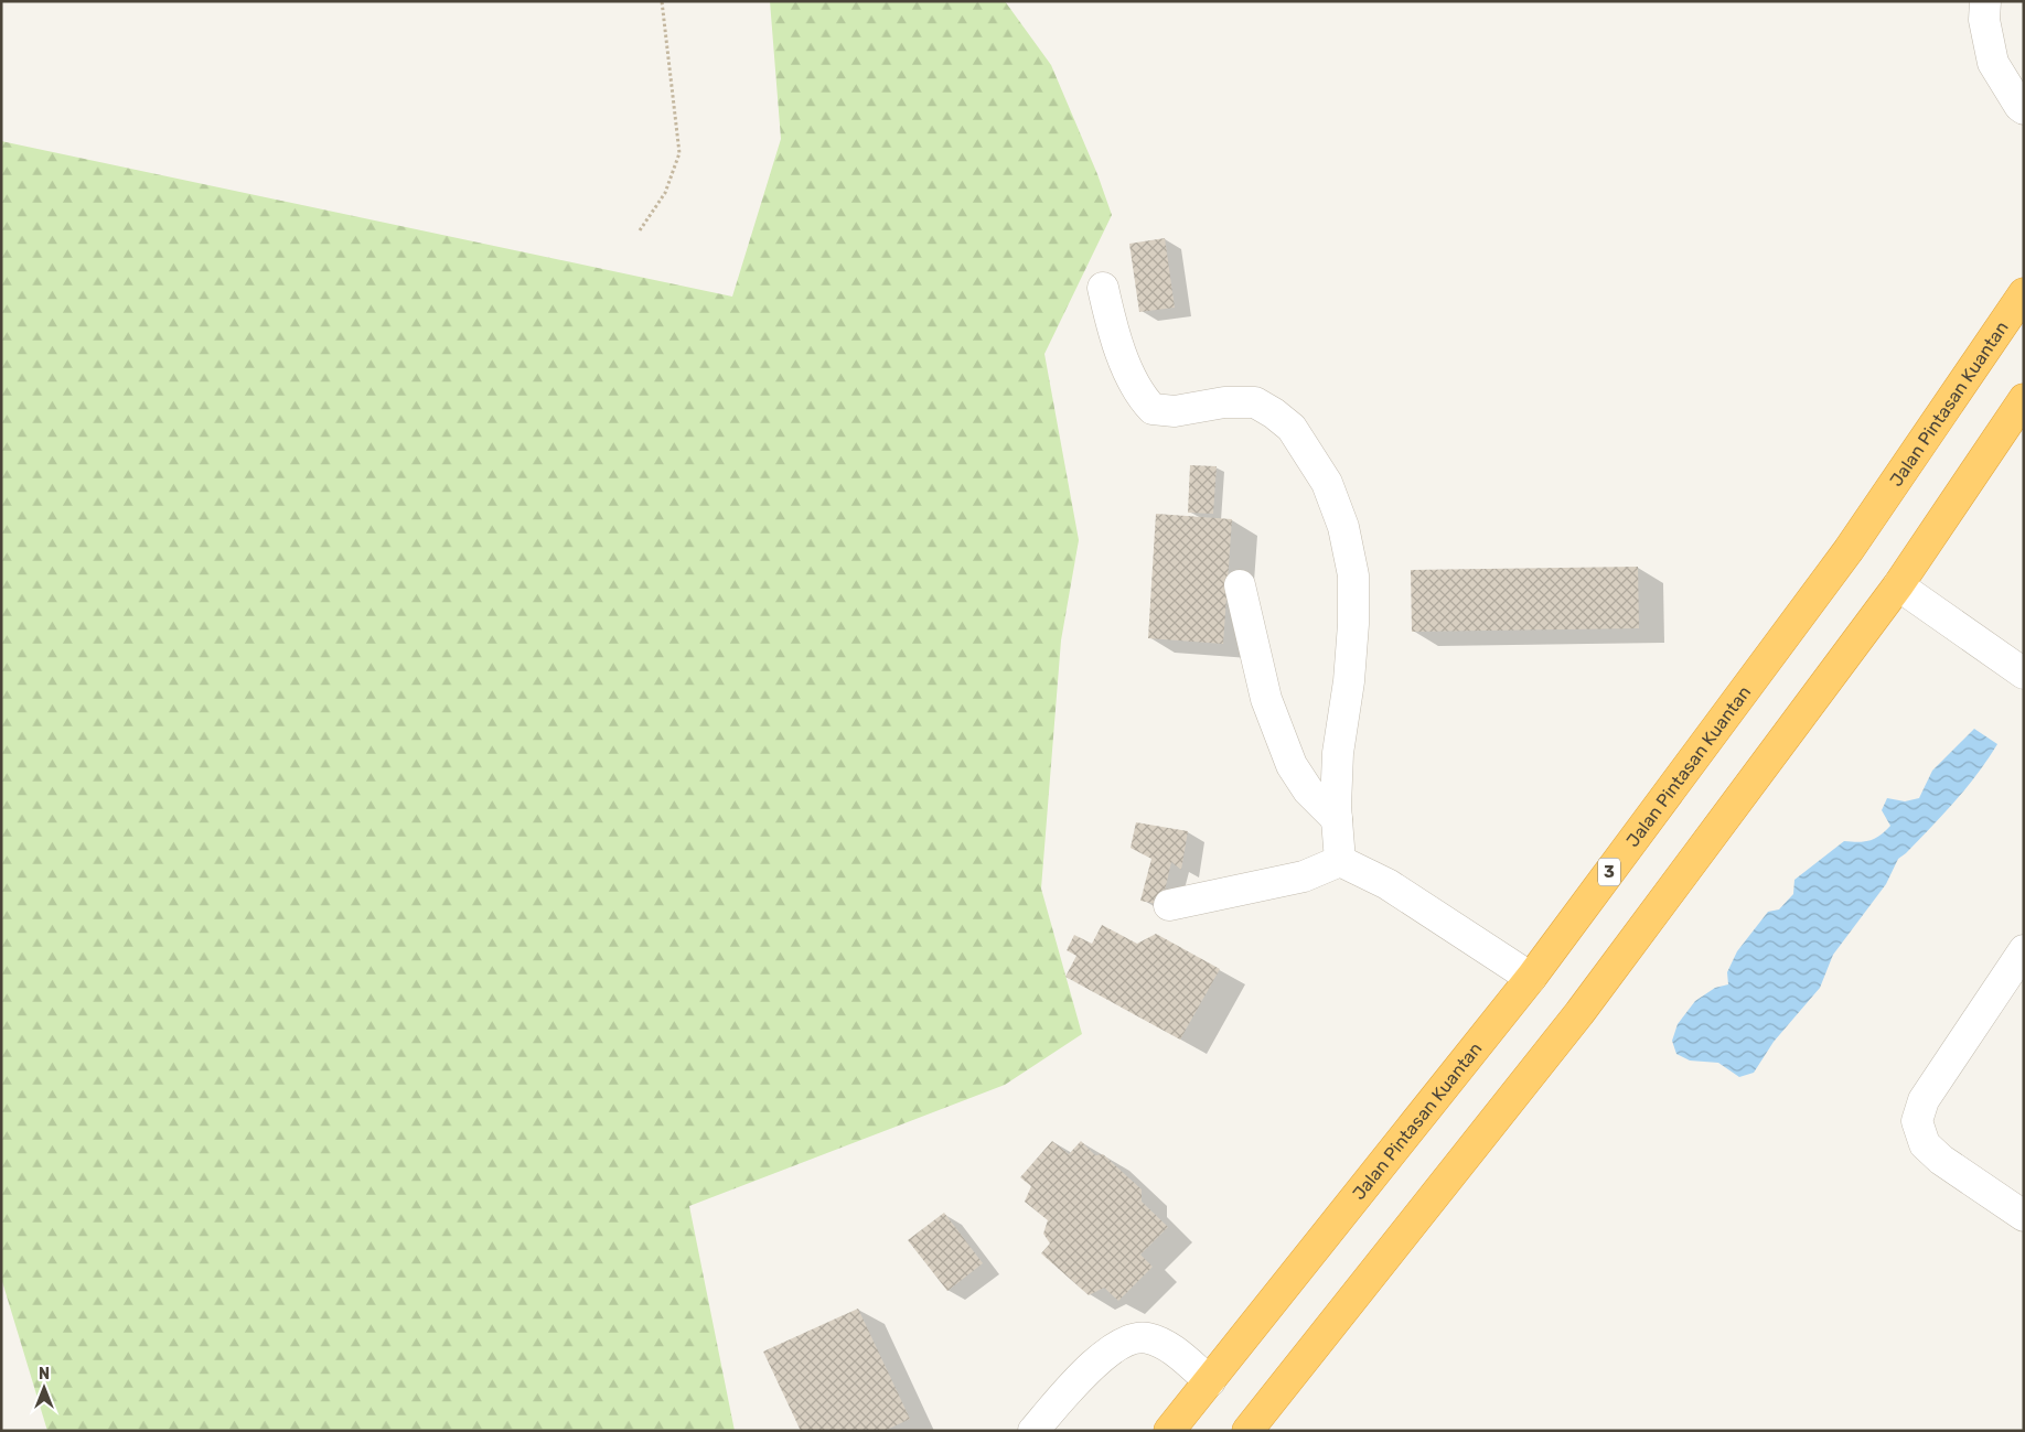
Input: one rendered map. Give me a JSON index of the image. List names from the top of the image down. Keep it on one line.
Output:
{"streets":{"highway":["Jalan Pintasan Kuantan","3"]},"north":"top"}
